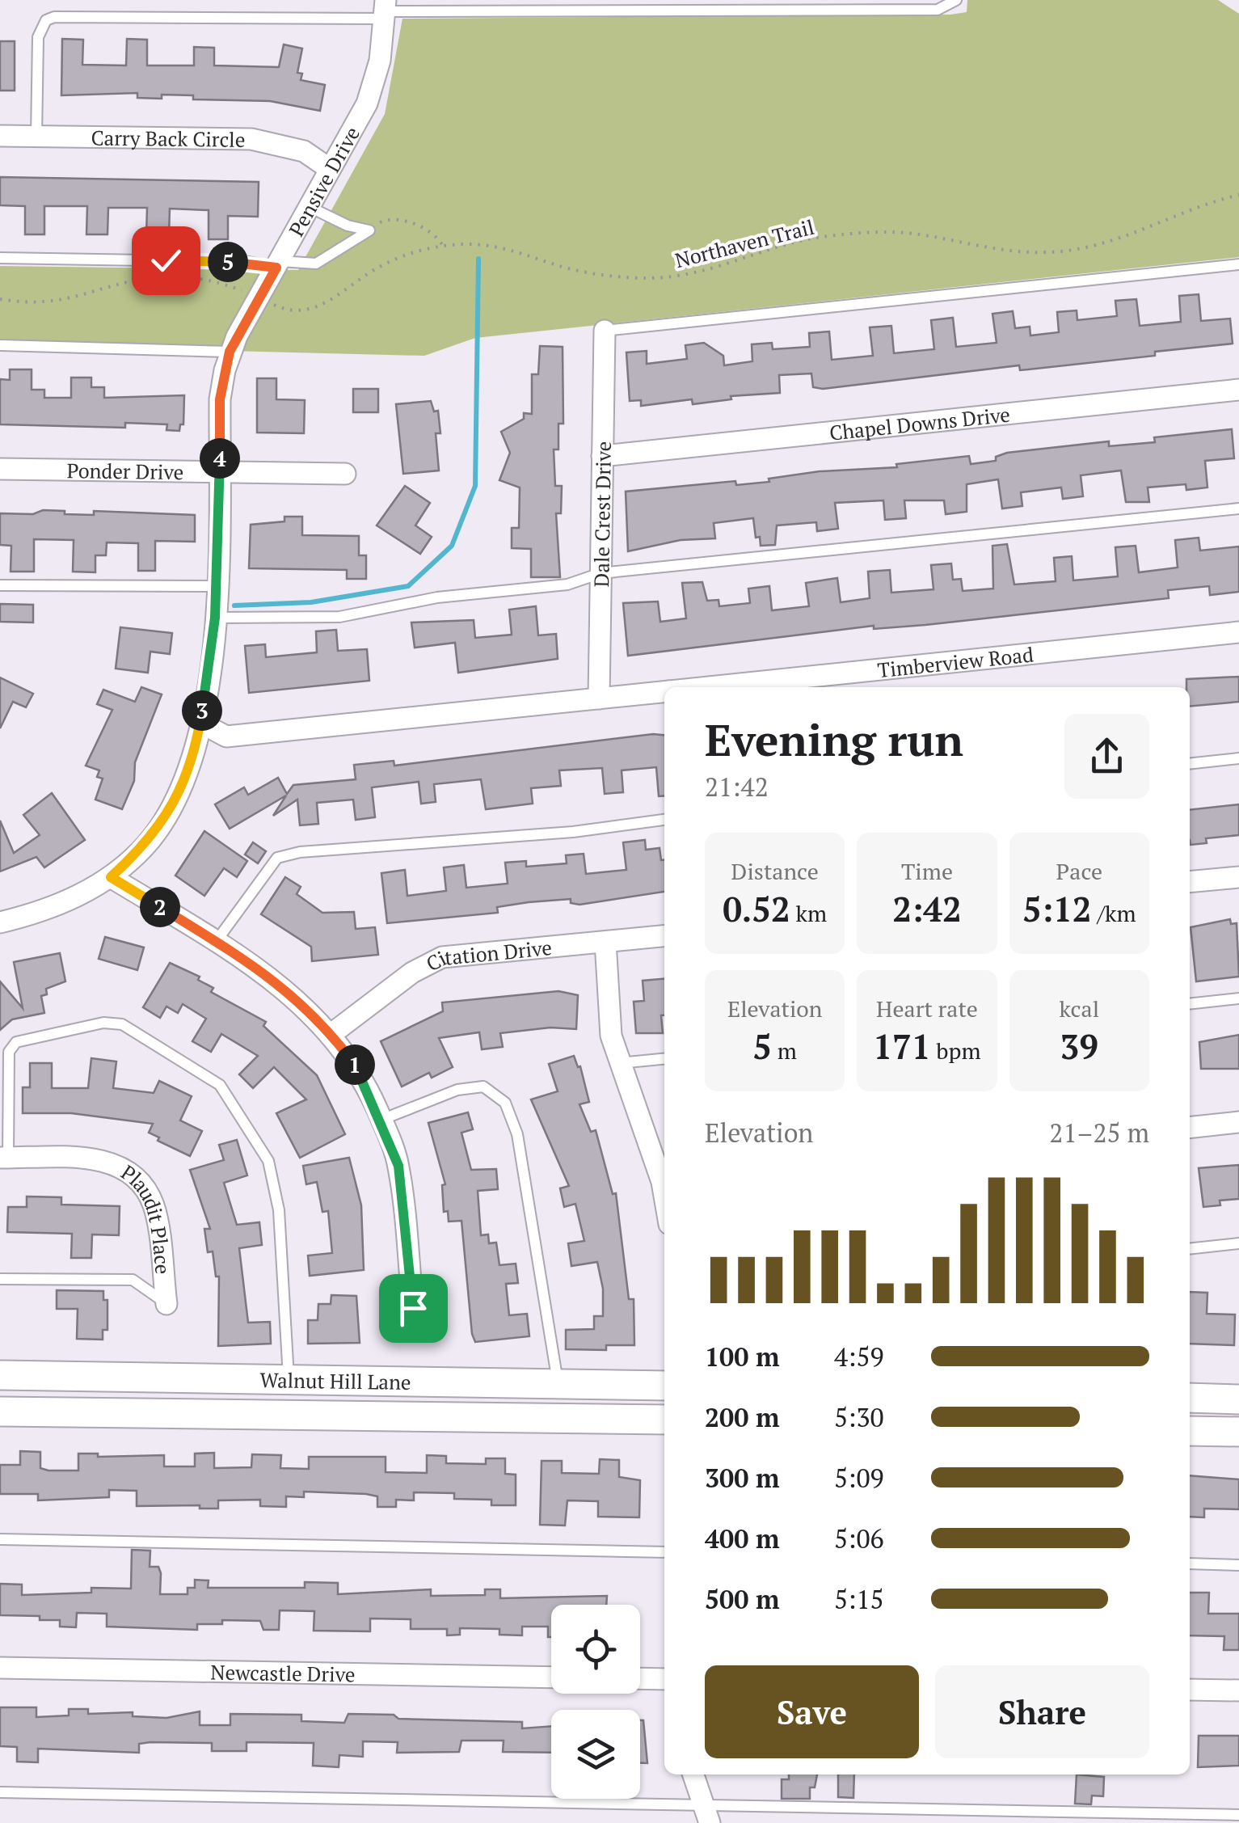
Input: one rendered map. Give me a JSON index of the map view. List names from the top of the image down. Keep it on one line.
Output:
{"streets":{"main road":["Walnut Hill Lane"],"street":["Carry Back Circle","Pensive Drive","Chapel Downs Drive","Ponder Drive","Dale Crest Drive","Timberview Road","Citation Drive","Plaudit Place","Newcastle Drive"],"path":["Northaven Trail"]},"crossings":[["Carry Back Circle","Pensive Drive"],["Pensive Drive","Northaven Trail"],["Pensive Drive","Ponder Drive"],["Pensive Drive","Timberview Road"],["Chapel Downs Drive","Dale Crest Drive"],["Dale Crest Drive","Timberview Road"]],"page":{"pins":["5","4","3","2","1"],"heading":["Evening run","21:42"],"stats":[["Distance","0.52 km"],["Time","2:42"],["Pace","5:12 /km"],["Elevation","5 m"],["Heart rate","171 bpm"],["kcal","39"]],"chart":["Elevation","21–25 m"],"list":[{"name":"100 m","note":"4:59"},{"name":"200 m","note":"5:30"},{"name":"300 m","note":"5:09"},{"name":"400 m","note":"5:06"},{"name":"500 m","note":"5:15"}],"buttons":["Save","Share"]}}
